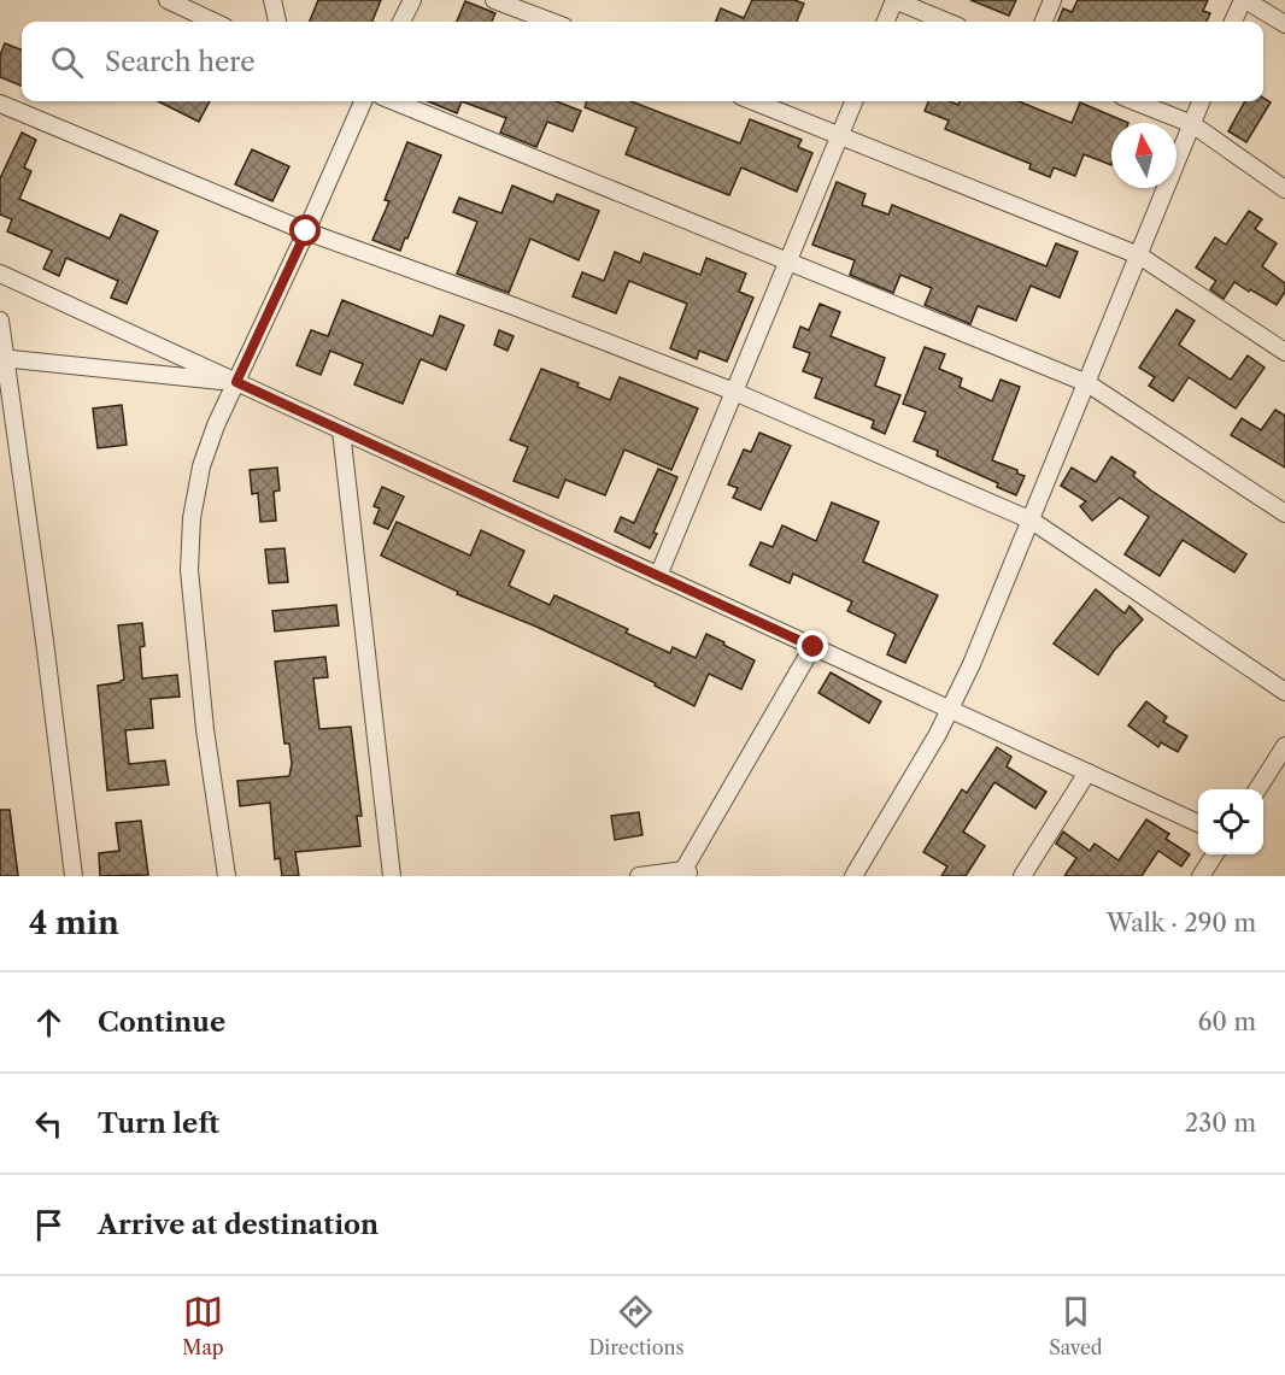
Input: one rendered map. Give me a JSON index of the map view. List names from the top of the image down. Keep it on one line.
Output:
{"north":"top","page":{"search":"Search here","heading":["4 min","Walk · 290 m"],"list":[["Continue","60 m"],["Turn left","230 m"],"Arrive at destination"],"nav":["Map","Directions","Saved"]}}
